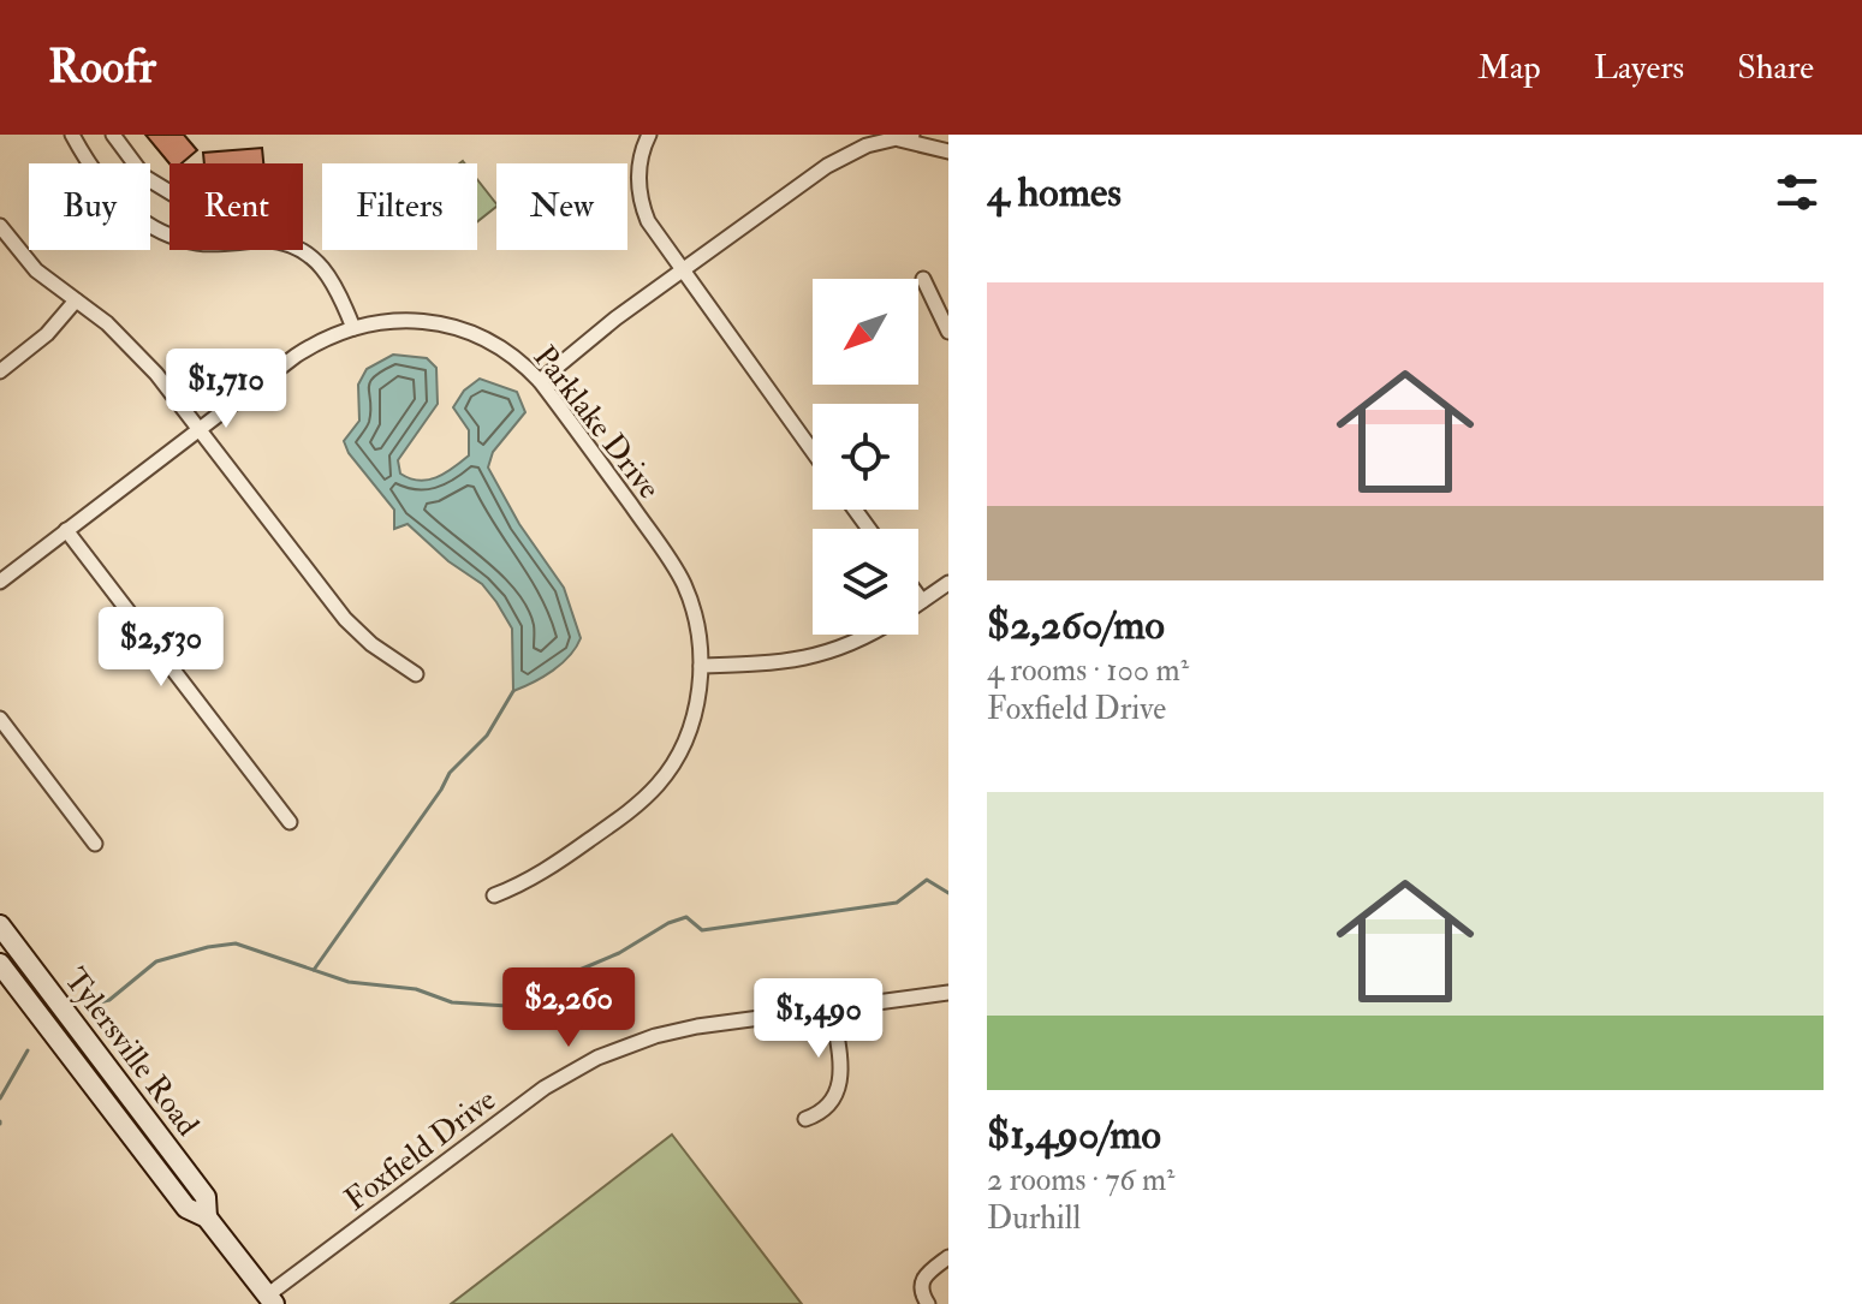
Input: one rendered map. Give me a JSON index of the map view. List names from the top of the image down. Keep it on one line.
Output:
{"streets":{"main road":["Tylersville Road"],"street":["Parklake Drive","Foxfield Drive"]},"crossings":[["Tylersville Road","Foxfield Drive"]],"north":"bottom left","page":{"header":"Roofr","nav":["Map","Layers","Share"],"heading":"4 homes","chip":["Buy","Rent","Filters","New"],"list":[{"name":"$2,260/mo","note":"4 rooms · 100 m² · Foxfield Drive"},{"name":"$1,490/mo","note":"2 rooms · 76 m² · Durhill"}],"price":["$1,710","$2,530","$2,260","$1,490"]}}
